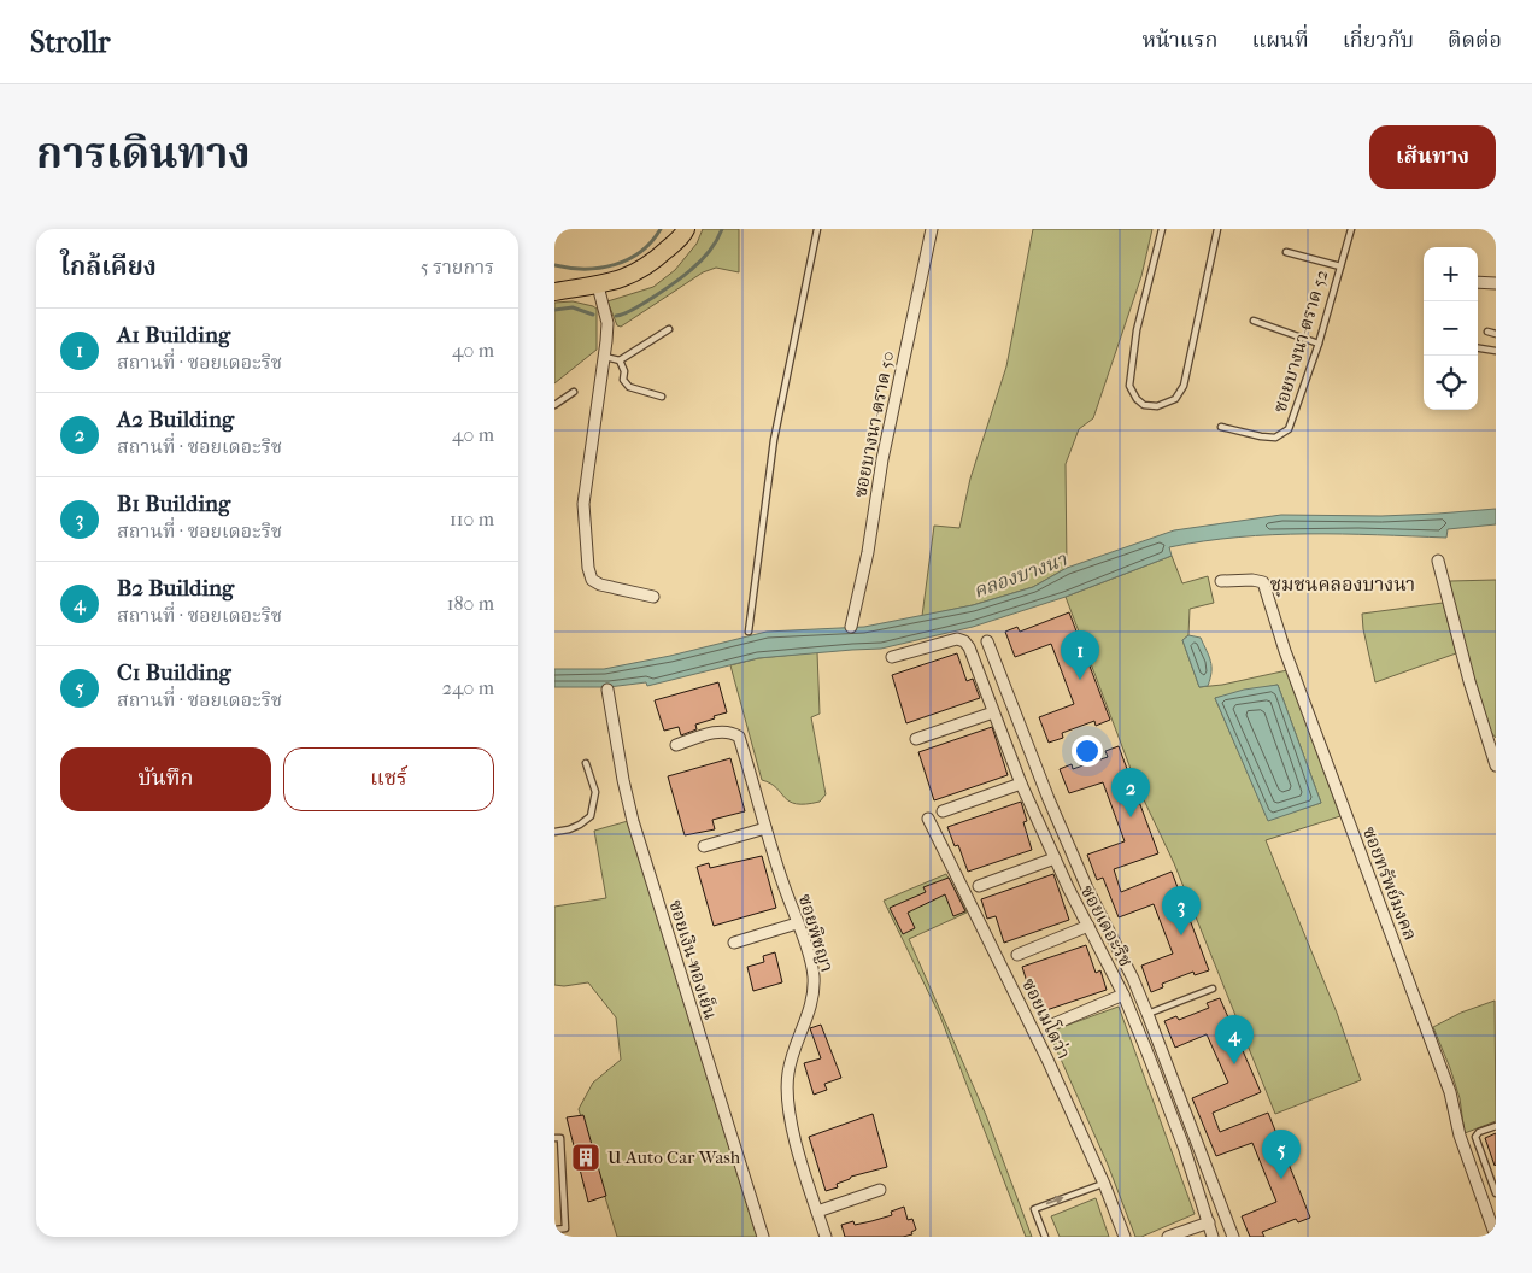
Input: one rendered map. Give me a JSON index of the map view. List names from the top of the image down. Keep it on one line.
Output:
{"streets":{"street":["ซอยบางนา-ตราด 50","ซอยทรัพย์มงคล","ซอยเดอะริช","ซอยพิชญา","ซอยเงิน-ทองเย็น","ซอยเมโดว่า"],"lane":["ซอยบางนา-ตราด 52"]},"districts":["ชุมชนคลองบางนา"],"water":["คลองบางนา"],"places":{"building":["U Auto Car Wash"]},"page":{"header":"Strollr","nav":["หน้าแรก","แผนที่","เกี่ยวกับ","ติดต่อ"],"title":"การเดินทาง","buttons":["เส้นทาง",["บันทึก","แชร์"]],"heading":["ใกล้เคียง","5 รายการ"],"map_buttons":["+","−"],"list":[{"mark":"1","name":"A1 Building","note":"สถานที่ · ซอยเดอะริช","value":"40 m"},{"mark":"2","name":"A2 Building","note":"สถานที่ · ซอยเดอะริช","value":"40 m"},{"mark":"3","name":"B1 Building","note":"สถานที่ · ซอยเดอะริช","value":"110 m"},{"mark":"4","name":"B2 Building","note":"สถานที่ · ซอยเดอะริช","value":"180 m"},{"mark":"5","name":"C1 Building","note":"สถานที่ · ซอยเดอะริช","value":"240 m"}],"pins":["1","2","3","4","5"]}}
